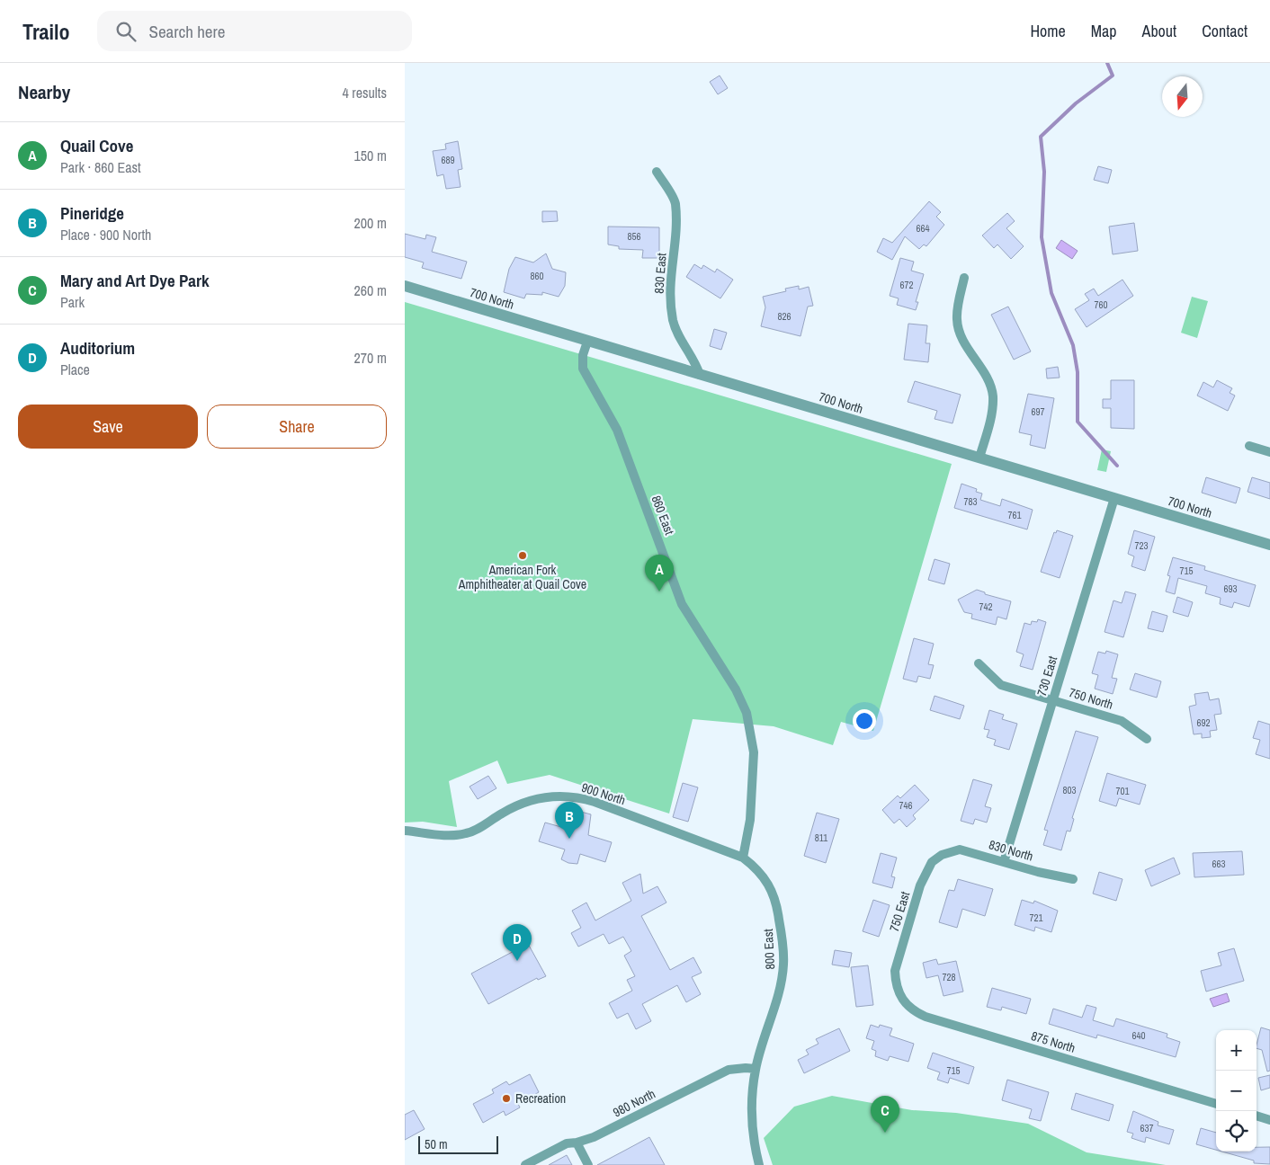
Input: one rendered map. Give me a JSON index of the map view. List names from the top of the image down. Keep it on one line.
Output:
{"streets":{"street":["830 East","700 North","860 East","730 East","750 North","900 North","830 North","750 East","800 East","875 North","980 North"]},"crossings":[["830 East","700 North"],["700 North","860 East"],["700 North","730 East"],["860 East","900 North"],["860 East","800 East"],["730 East","750 North"],["730 East","830 North"],["900 North","800 East"],["830 North","750 East"],["750 East","875 North"],["800 East","980 North"]],"places":["American Fork Amphitheater at Quail Cove","Recreation"],"house_numbers":["689","664","856","860","672","760","826","697","783","761","723","715","693","742","692","803","701","746","811","663","721","728","640","715","637"],"scale_bar":"50 m","north":"bottom","page":{"header":"Trailo","search":"Search here","nav":["Home","Map","About","Contact"],"heading":["Nearby","4 results"],"list":[{"mark":"A","name":"Quail Cove","note":"Park · 860 East","value":"150 m"},{"mark":"B","name":"Pineridge","note":"Place · 900 North","value":"200 m"},{"mark":"C","name":"Mary and Art Dye Park","note":"Park","value":"260 m"},{"mark":"D","name":"Auditorium","note":"Place","value":"270 m"}],"buttons":["Save","Share"],"pins":["A","B","D","C"],"map_buttons":["+","−"],"scale":"50 m"}}
